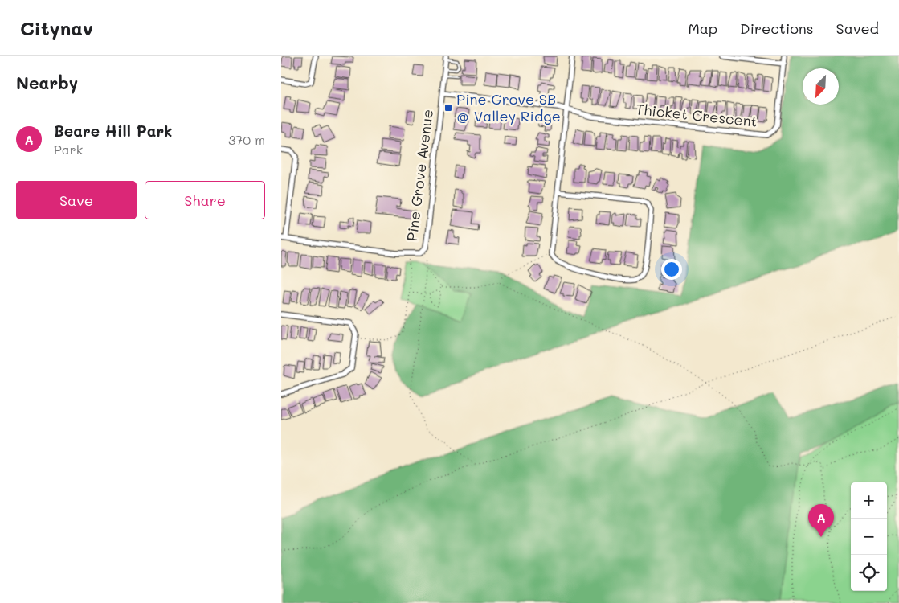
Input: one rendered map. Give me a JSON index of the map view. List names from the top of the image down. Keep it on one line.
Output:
{"streets":{"street":["Thicket Crescent","Pine Grove Avenue"]},"crossings":[["Thicket Crescent","Pine Grove Avenue"]],"places":{"transit":["Pine Grove SB @ Valley Ridge"]},"north":"bottom left","page":{"header":"Citynav","nav":["Map","Directions","Saved"],"heading":"Nearby","list":[{"mark":"A","name":"Beare Hill Park","note":"Park","value":"370 m"}],"buttons":["Save","Share"],"map_buttons":["+","−"],"pins":"A"}}
